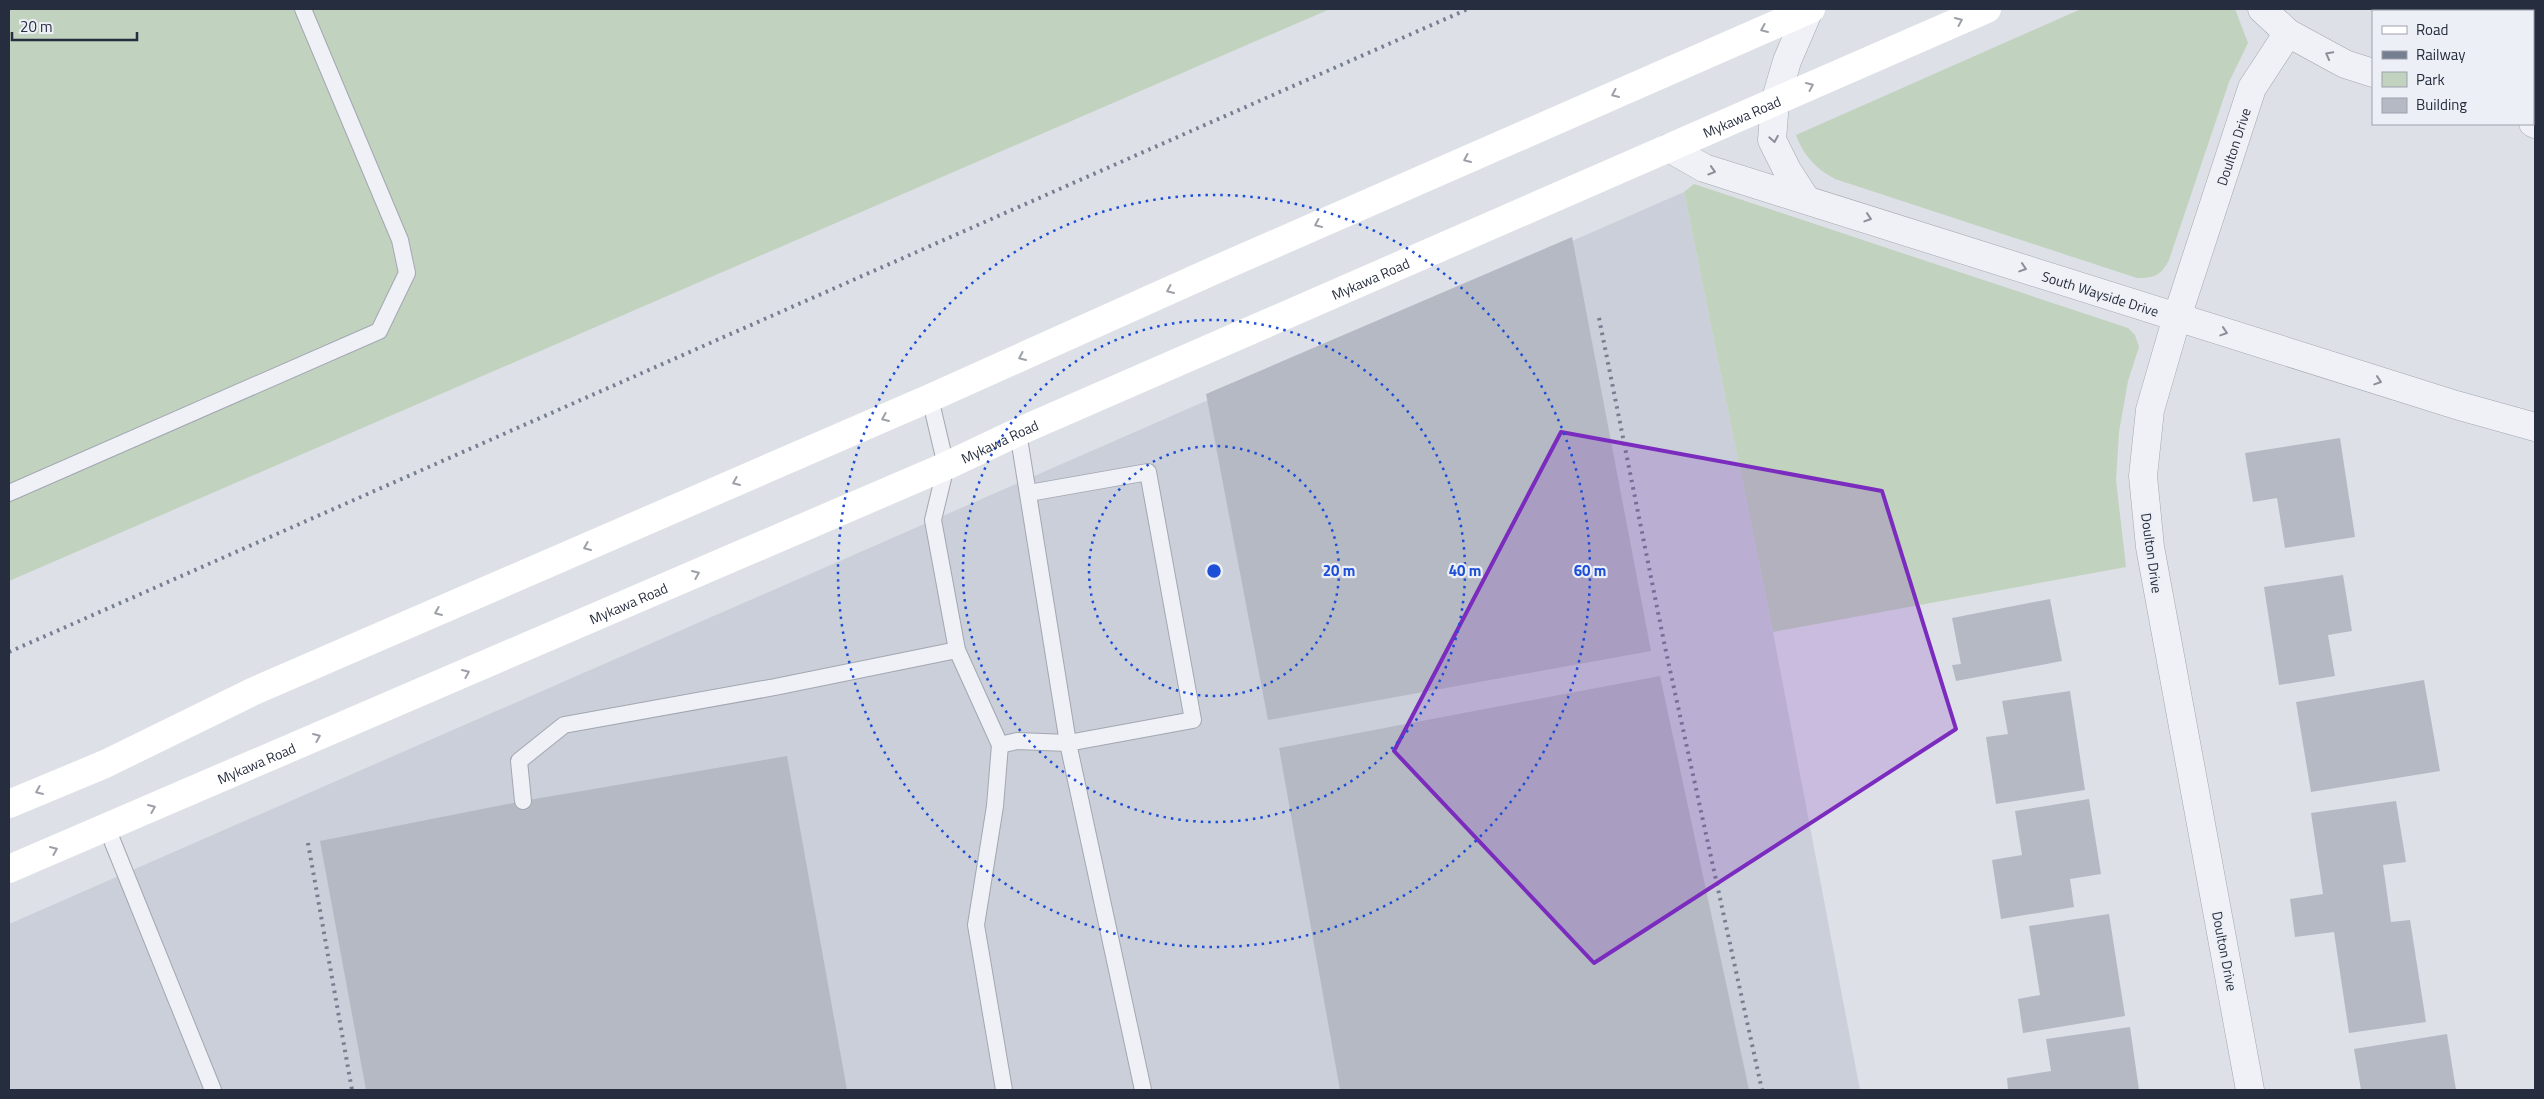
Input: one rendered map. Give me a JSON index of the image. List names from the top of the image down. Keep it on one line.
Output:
{"streets":{"main road":["Mykawa Road"],"street":["Doulton Drive","South Wayside Drive"]},"crossings":[["Mykawa Road","South Wayside Drive"],["Doulton Drive","South Wayside Drive"]],"one_way":["South Wayside Drive"],"legend":["Road","Railway","Park","Building"],"scale_bar":"20 m","rings":["20 m","40 m","60 m"]}
